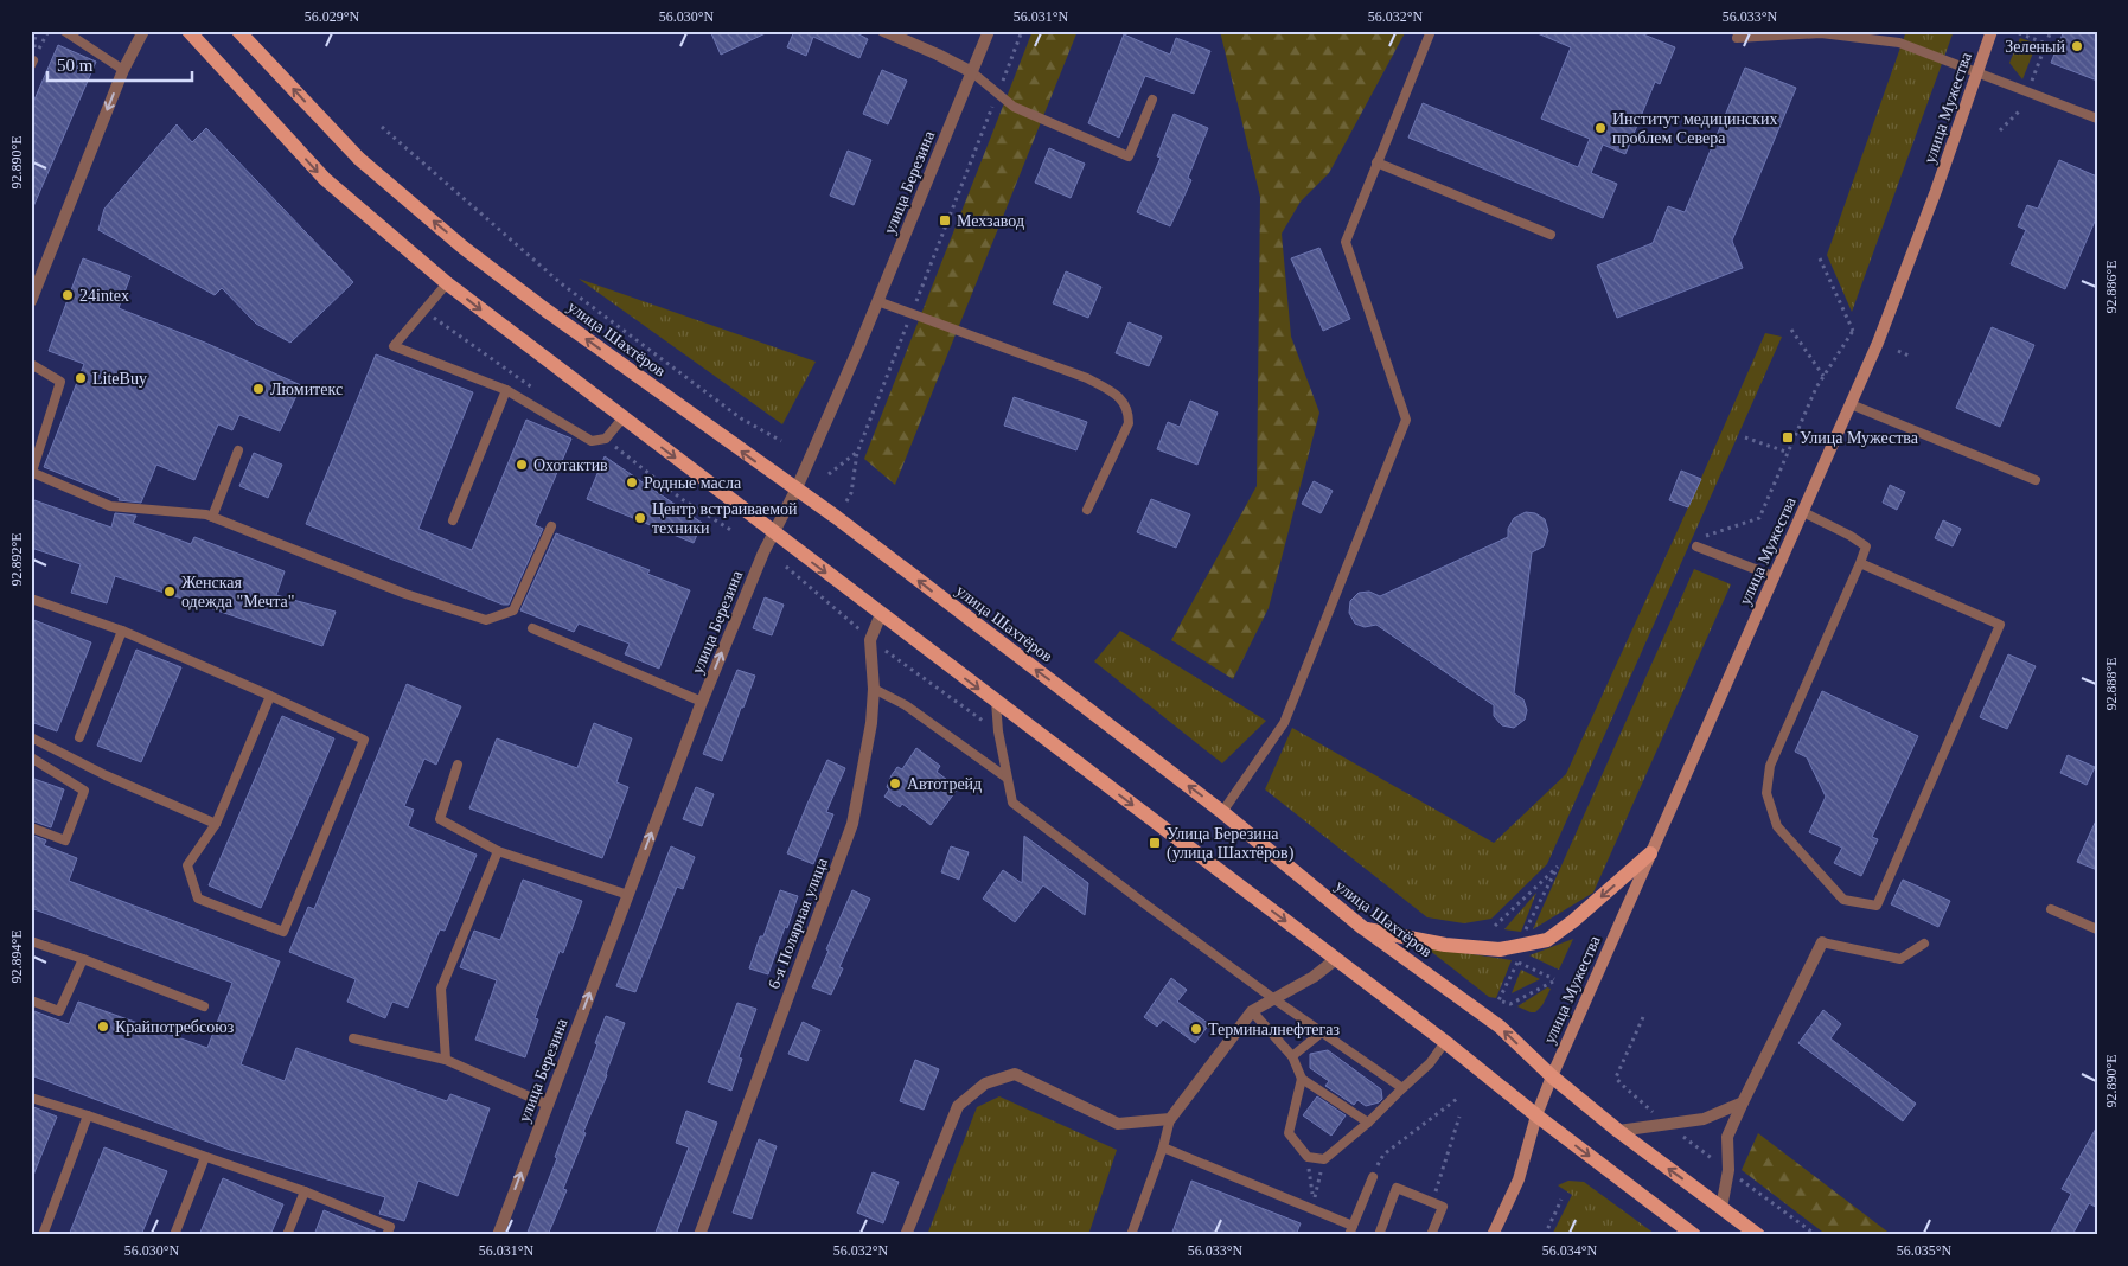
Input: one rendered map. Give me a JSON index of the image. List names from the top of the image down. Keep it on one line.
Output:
{"streets":{"main road":["улица Мужества","улица Шахтёров"],"street":["улица Березина","6-я Полярная улица"]},"crossings":[["улица Мужества","улица Шахтёров"],["улица Березина","улица Шахтёров"]],"one_way":["улица Березина"],"places":{"other":["Зеленый","Институт медицинских проблем Севера","24intex","LiteBuy","Люмитекс","Охотактив","Родные масла","Центр встраиваемой техники","Женская одежда \"Мечта\"","Автотрейд","Крайпотребсоюз","Терминалнефтегаз"],"transit":["Мехзавод","Улица Мужества","Улица Березина (улица Шахтёров)"]},"scale_bar":"50 m","coordinates":["56.029°N","56.030°N","56.031°N","56.032°N","56.033°N","92.890°E","92.886°E","92.892°E","92.888°E","92.894°E","56.034°N","56.035°N"]}
